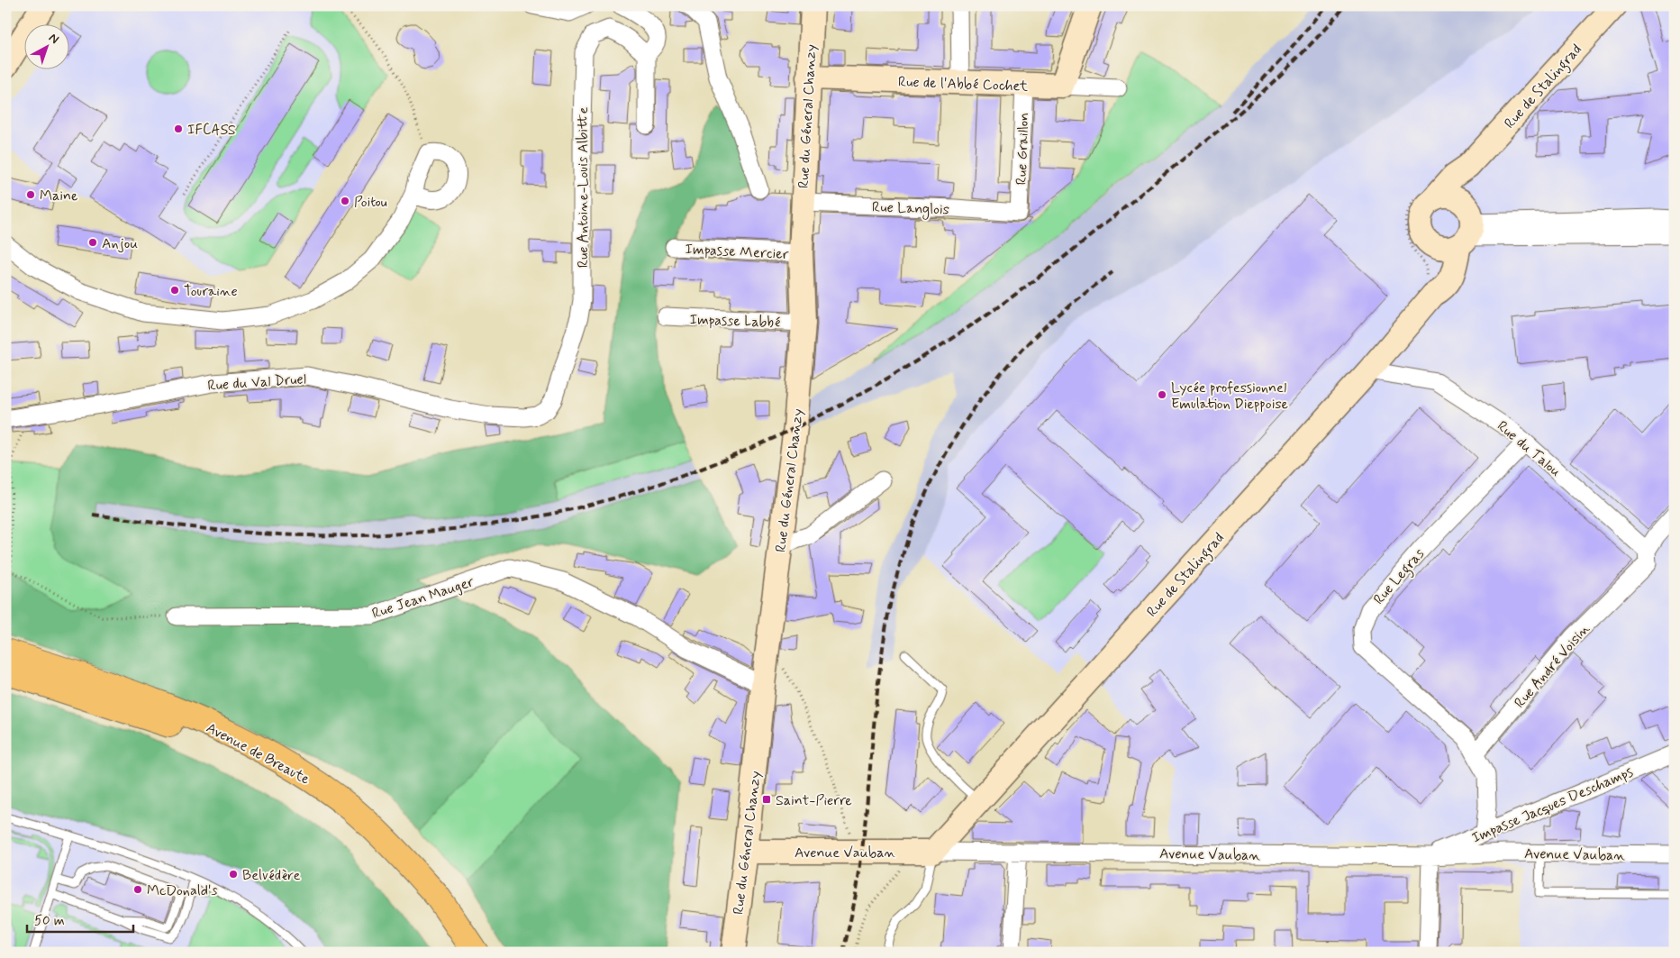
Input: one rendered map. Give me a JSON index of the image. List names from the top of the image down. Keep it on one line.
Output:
{"streets":{"main road":["Avenue de Breaute"],"street":["Rue de l'Abbé Cochet","Rue de Stalingrad","Rue du Géneral Chanzy","Rue Graillon","Rue Antoine-Louis Albitte","Rue Langlois","Impasse Mercier","Impasse Labbé","Rue du Val Druel","Rue du Talou","Rue Legras","Rue Jean Mauger","Rue André Voisin","Impasse Jacques Deschamps","Avenue Vauban"]},"crossings":[["Rue de l'Abbé Cochet","Rue du Géneral Chanzy"],["Rue de l'Abbé Cochet","Rue Graillon"],["Rue de Stalingrad","Rue du Talou"],["Rue de Stalingrad","Avenue Vauban"],["Rue du Géneral Chanzy","Rue Langlois"],["Rue du Géneral Chanzy","Impasse Mercier"],["Rue du Géneral Chanzy","Impasse Labbé"],["Rue du Géneral Chanzy","Rue Jean Mauger"],["Rue du Géneral Chanzy","Avenue Vauban"],["Rue Graillon","Rue Langlois"],["Rue Antoine-Louis Albitte","Rue du Val Druel"],["Rue du Talou","Rue Legras"],["Rue du Talou","Rue André Voisin"],["Rue Legras","Rue André Voisin"],["Impasse Jacques Deschamps","Avenue Vauban"]],"places":{"other":["IFCASS","Maine","Poitou","Anjou","Touraine","Lycée professionnel Emulation Dieppoise","Belvédère","McDonald's"],"transit":["Saint-Pierre"]},"scale_bar":"50 m","north":"top right"}
